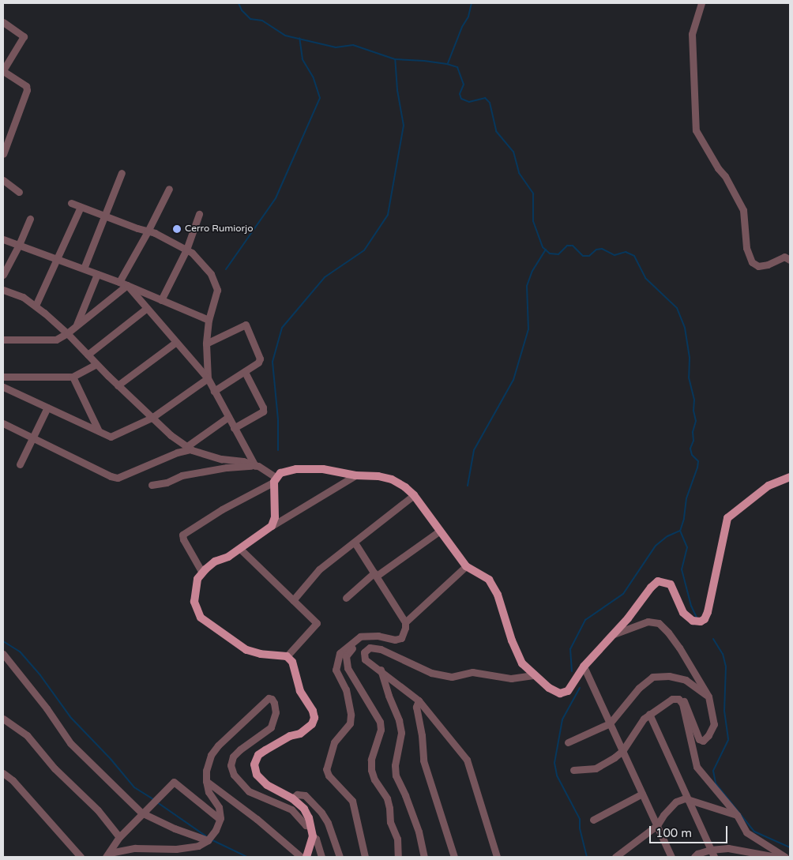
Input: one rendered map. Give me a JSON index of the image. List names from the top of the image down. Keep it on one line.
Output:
{"places":["Cerro Rumiorjo"],"scale_bar":"100 m"}
